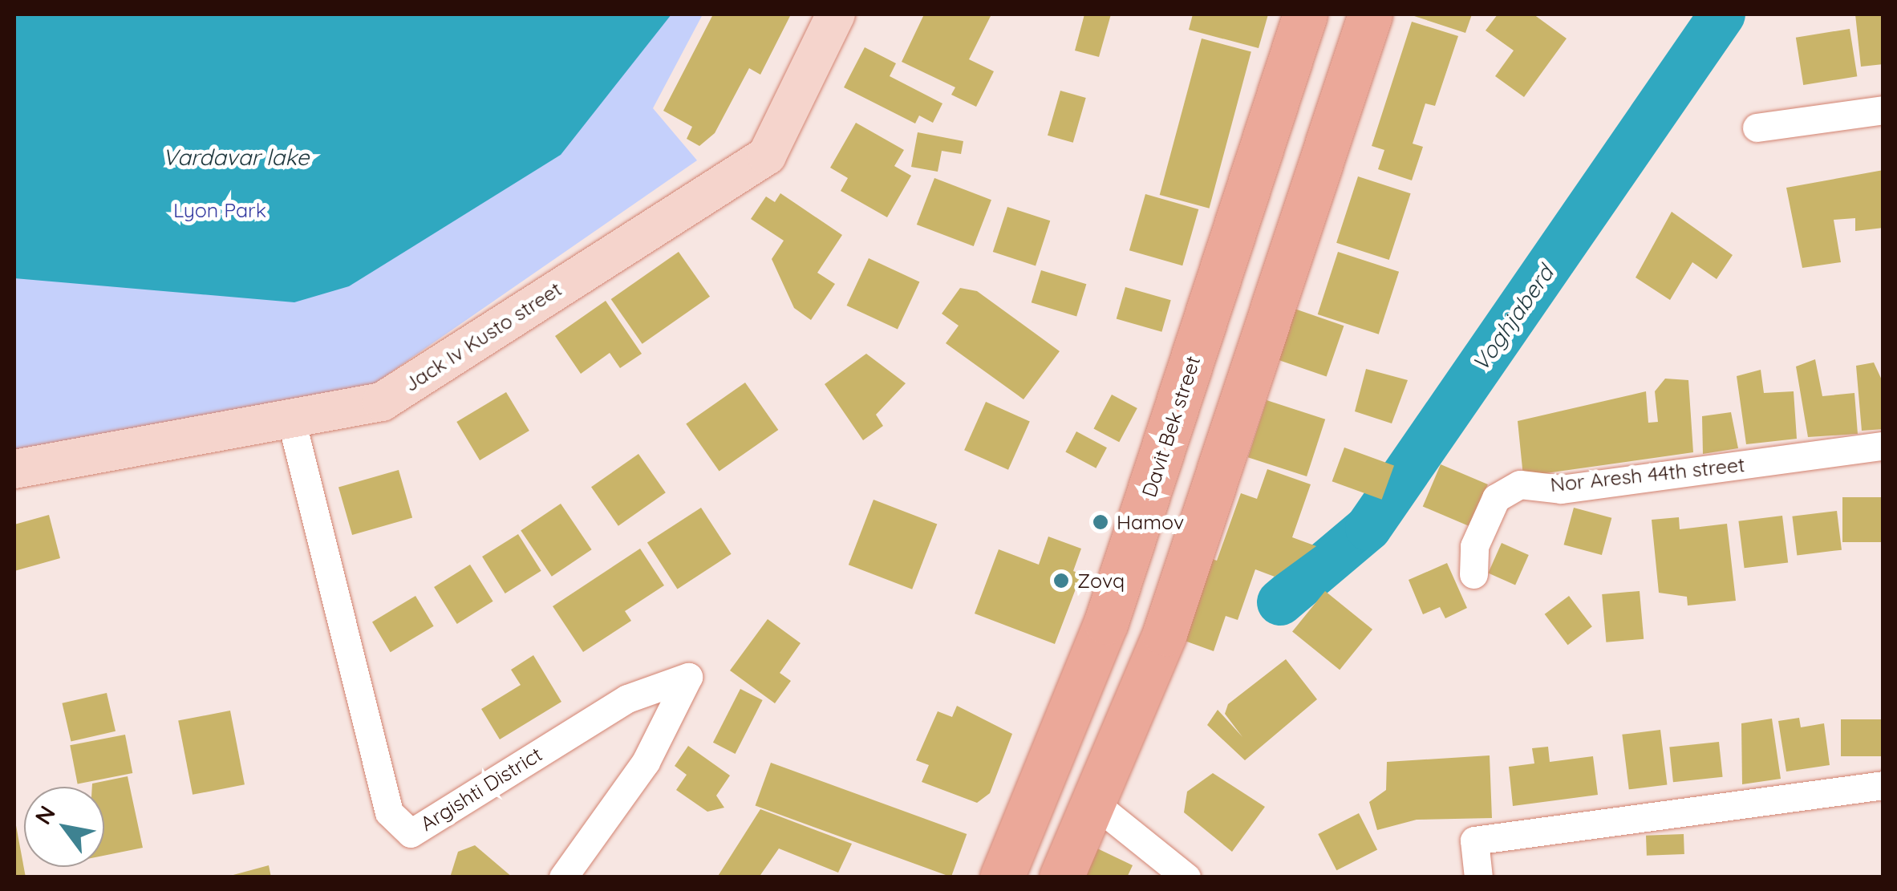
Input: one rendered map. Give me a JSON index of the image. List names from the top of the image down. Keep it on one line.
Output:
{"streets":{"main road":["Jack Iv Kusto street","Davit Bek street"],"street":["Nor Aresh 44th street","Argishti District"]},"crossings":[["Jack Iv Kusto street","Argishti District"]],"water":["Vardavar lake","Voghjaberd"],"parks":["Lyon Park"],"places":["Hamov","Zovq"],"north":"top left"}
